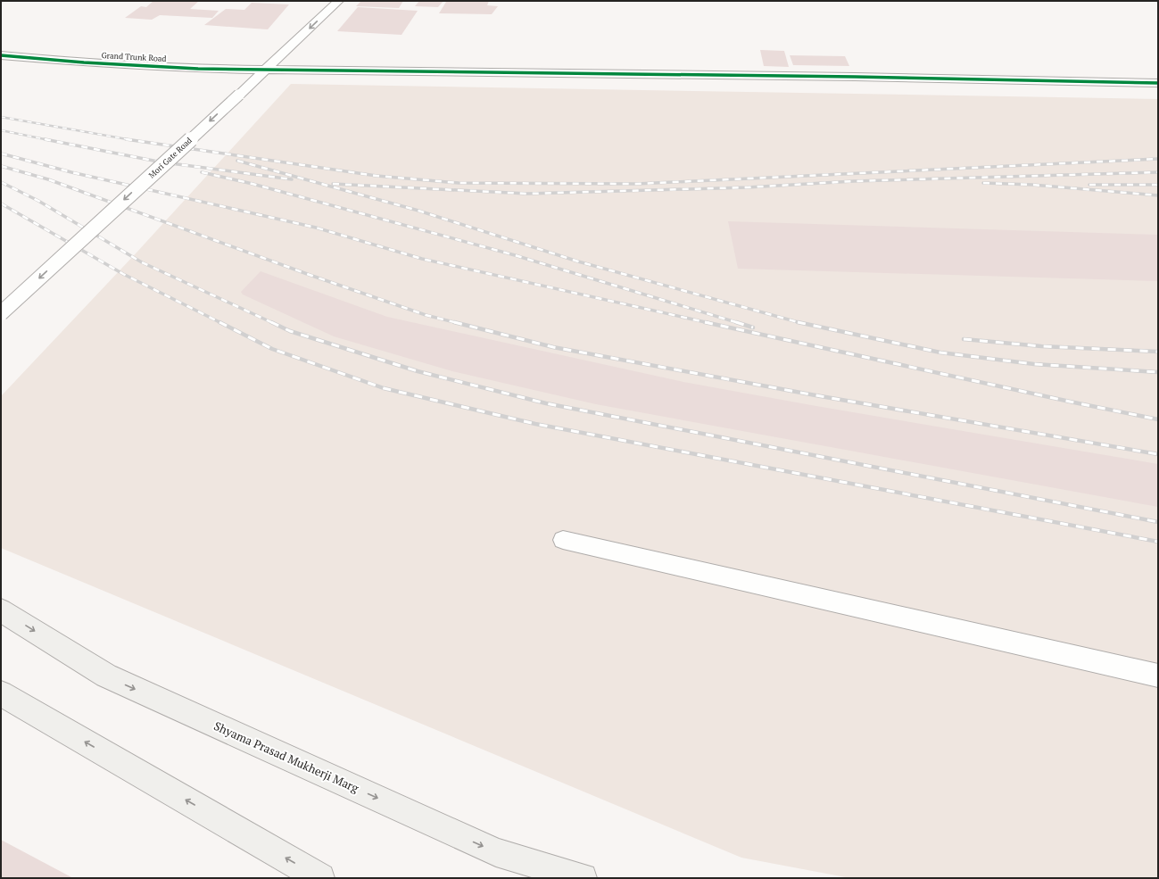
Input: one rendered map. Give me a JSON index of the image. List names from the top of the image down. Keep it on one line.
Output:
{"streets":{"main road":["Shyama Prasad Mukherji Marg"],"street":["Grand Trunk Road","Mori Gate Road"]},"crossings":[["Grand Trunk Road","Mori Gate Road"]],"one_way":["Mori Gate Road"]}
